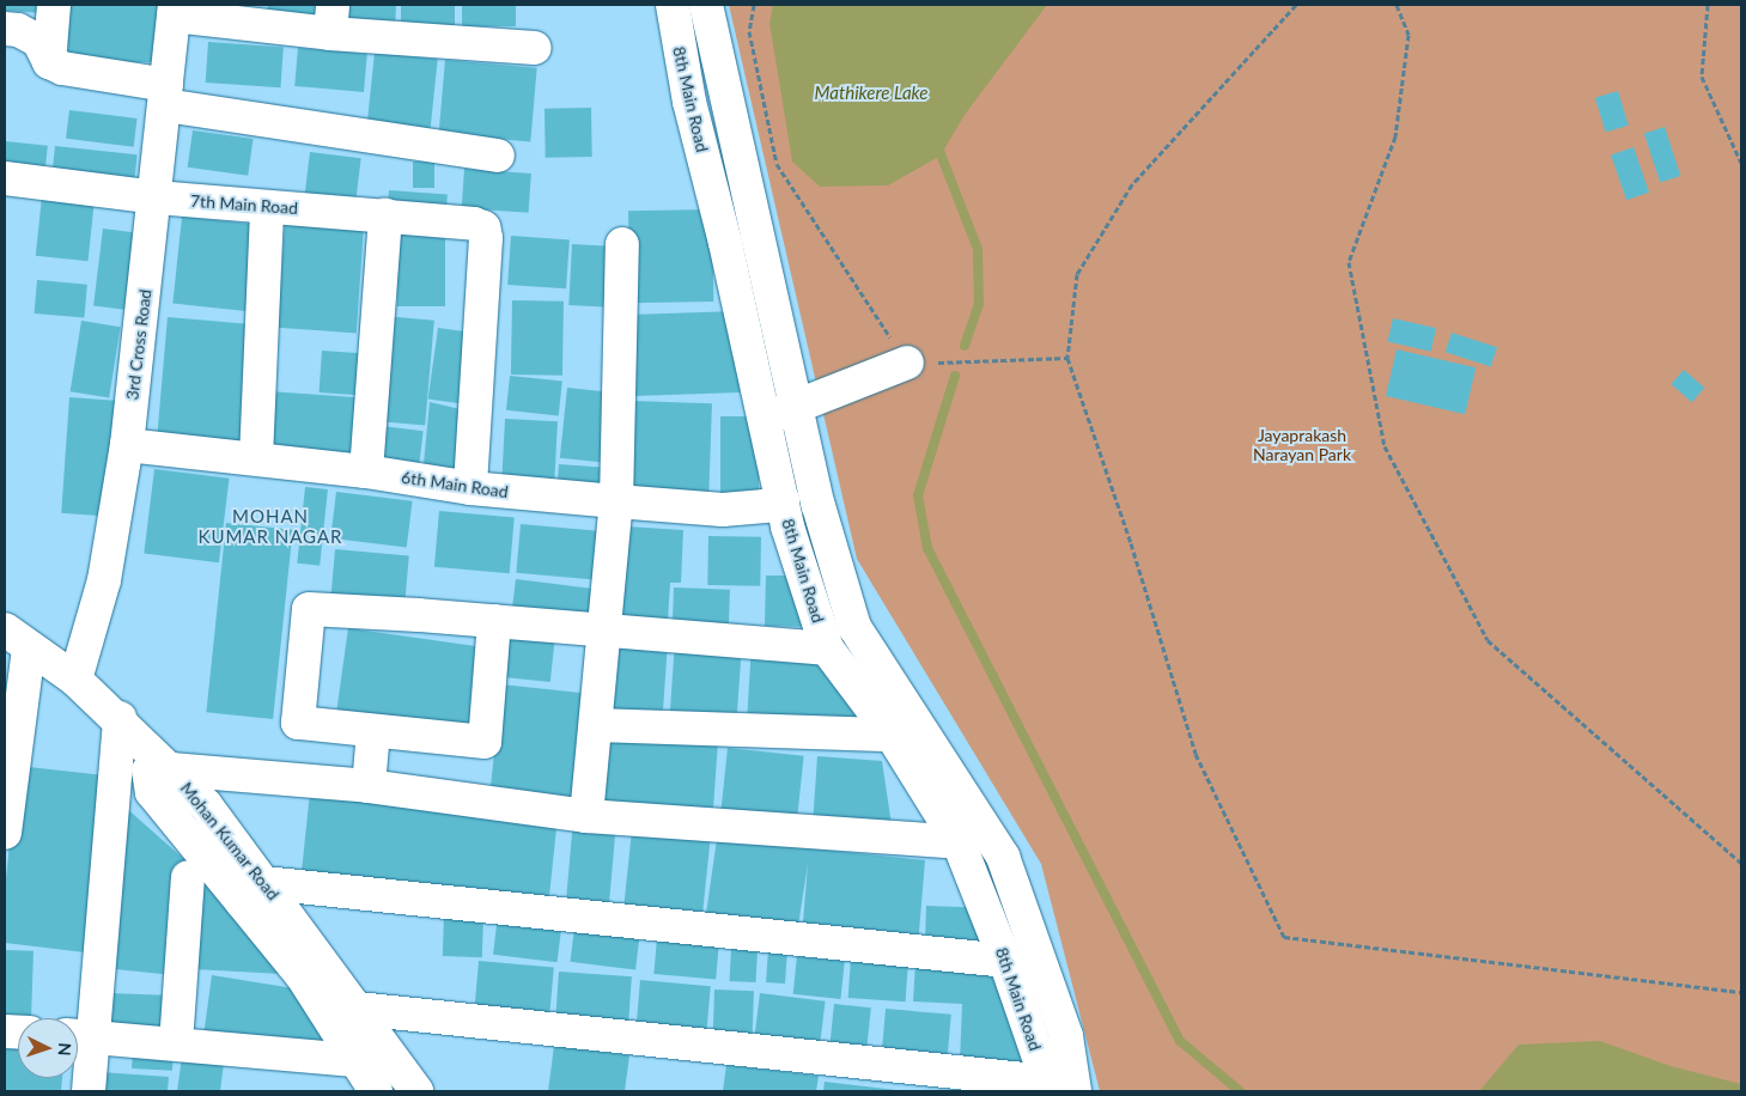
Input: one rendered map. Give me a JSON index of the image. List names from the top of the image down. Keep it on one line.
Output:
{"streets":{"street":["8th Main Road","7th Main Road","3rd Cross Road","6th Main Road","Mohan Kumar Road"]},"crossings":[["8th Main Road","6th Main Road"],["7th Main Road","3rd Cross Road"],["7th Main Road","6th Main Road"],["3rd Cross Road","6th Main Road"],["3rd Cross Road","Mohan Kumar Road"]],"districts":["MOHAN KUMAR NAGAR"],"water":["Mathikere Lake"],"parks":["Jayaprakash Narayan Park"],"north":"right"}
